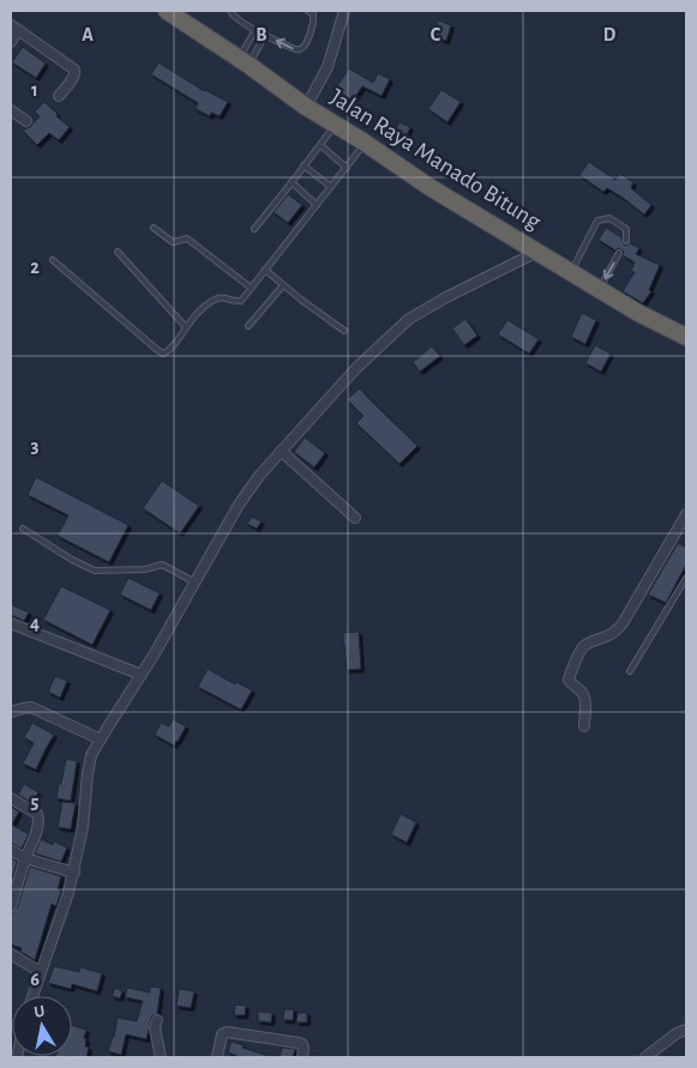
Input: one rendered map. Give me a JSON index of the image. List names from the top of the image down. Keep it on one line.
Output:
{"streets":{"highway":["Jalan Raya Manado Bitung"]},"north":"top","grid":{"columns":["A","B","C","D"],"rows":["1","2","3","4","5","6"]}}
